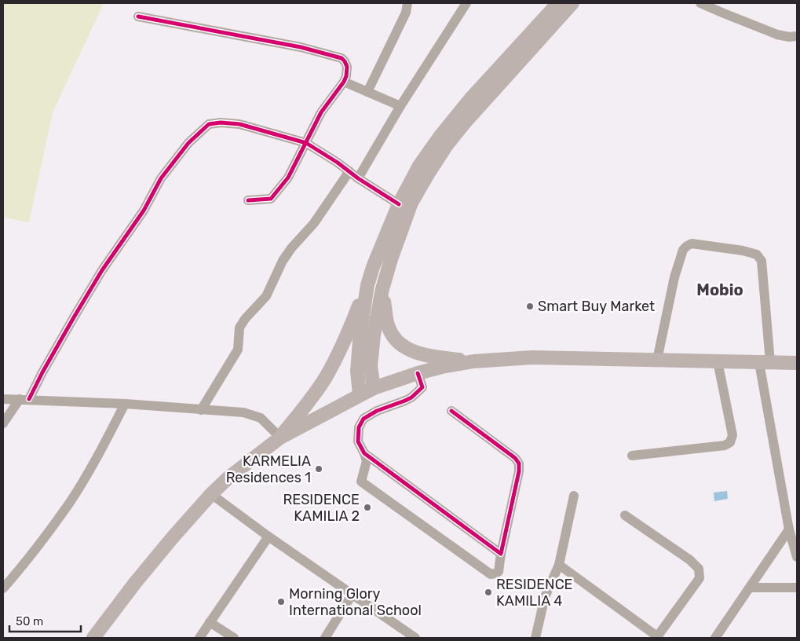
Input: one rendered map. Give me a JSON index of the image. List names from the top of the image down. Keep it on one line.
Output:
{"districts":["Mobio"],"places":["Smart Buy Market","KARMELIA Residences 1","RESIDENCE KAMILIA 2","RESIDENCE KAMILIA 4","Morning Glory International School"],"scale_bar":"50 m"}
